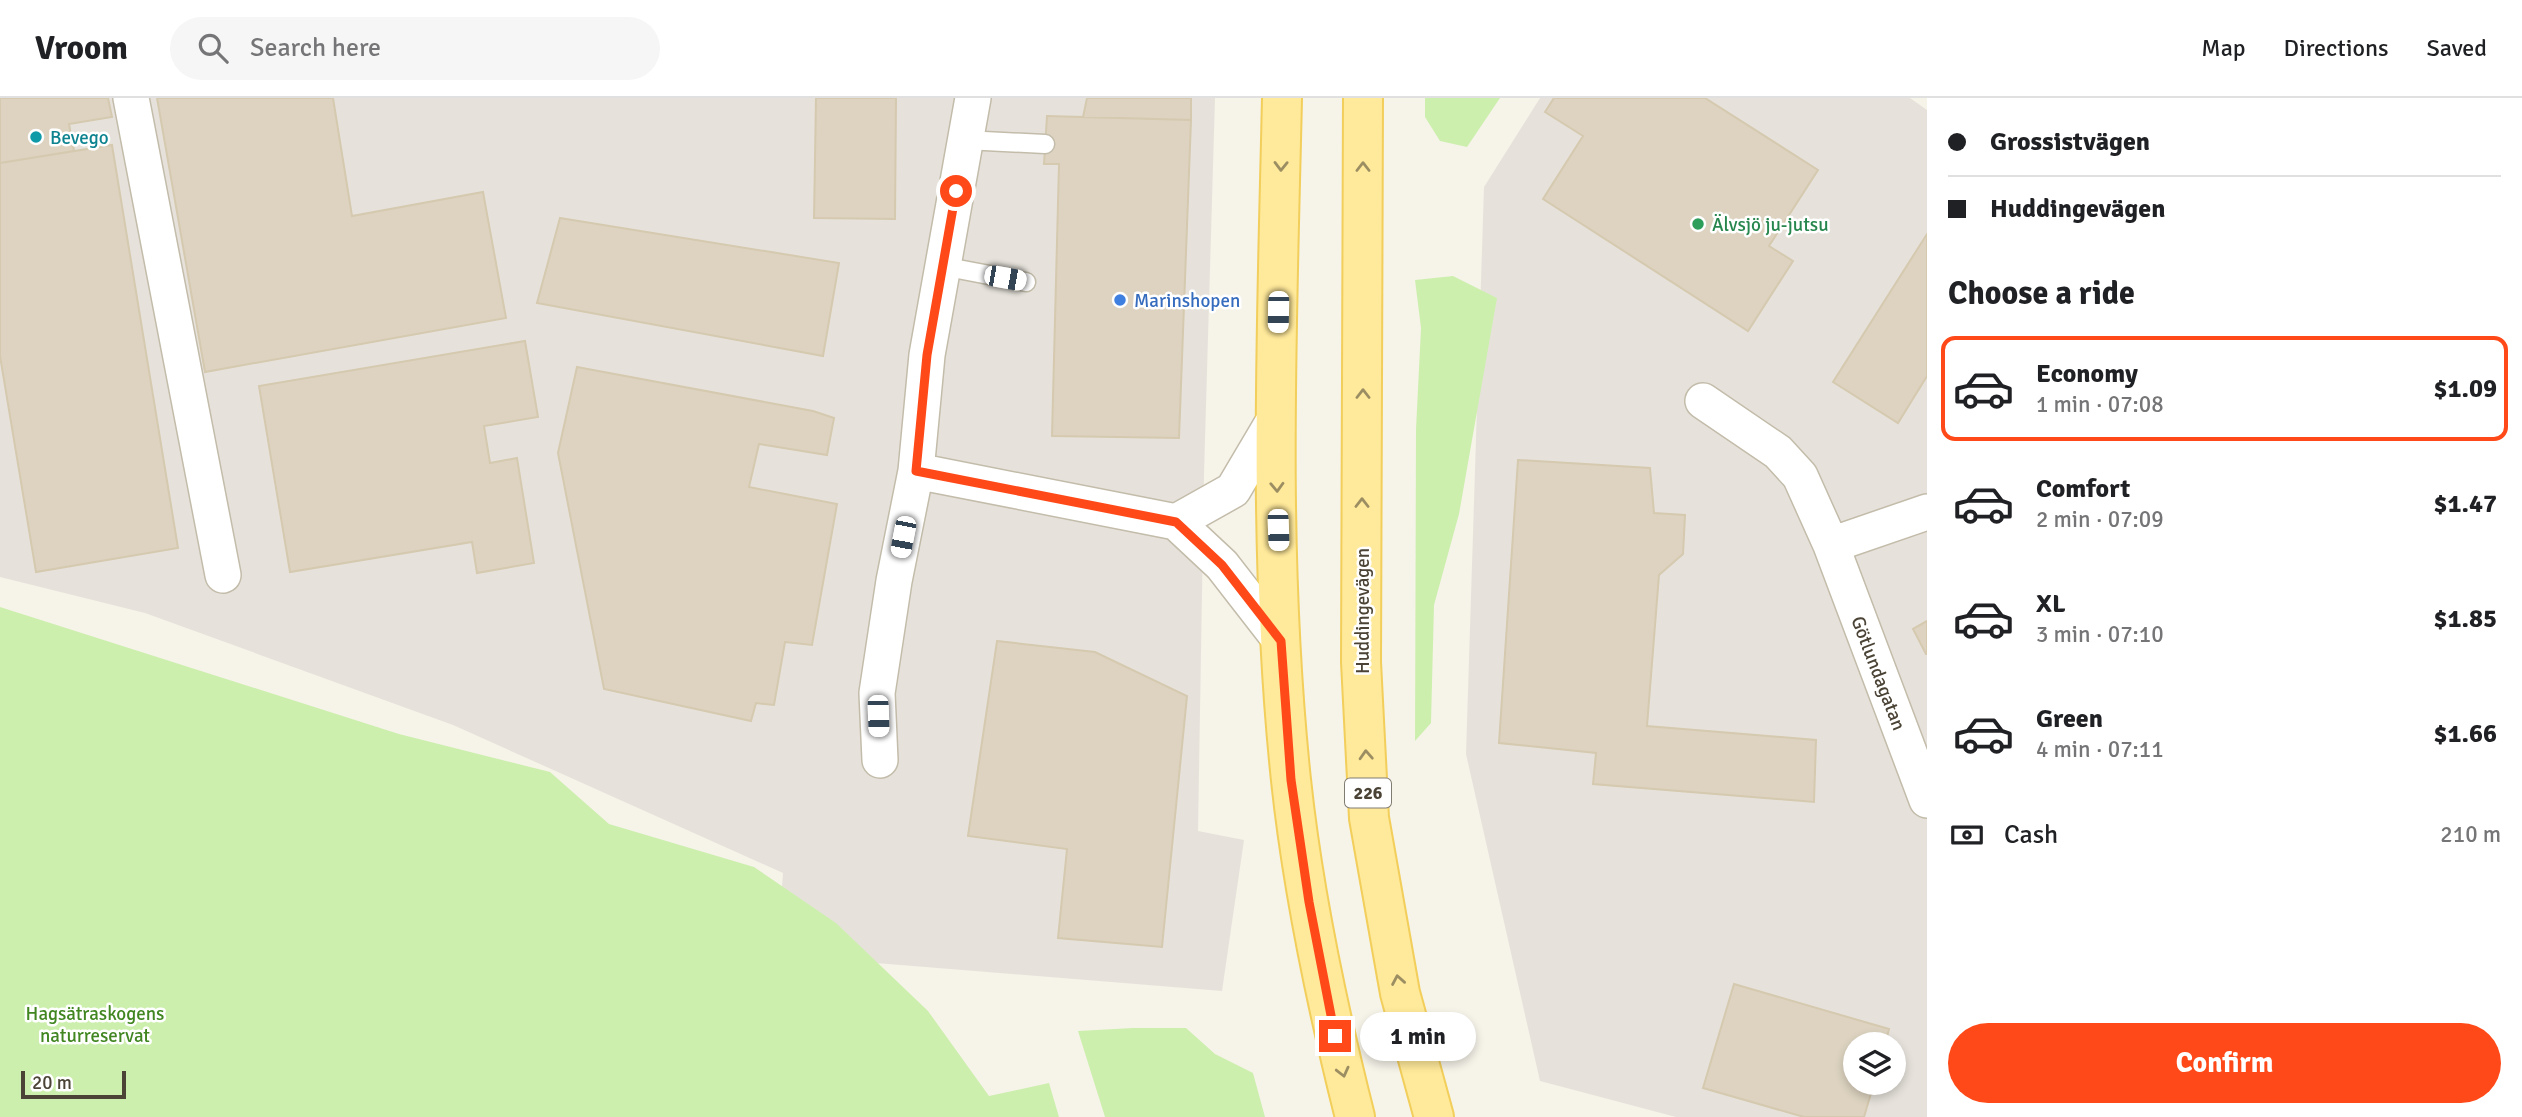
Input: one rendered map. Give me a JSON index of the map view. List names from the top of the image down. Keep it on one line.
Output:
{"streets":{"main road":["Huddingevägen","226"],"street":["Götlundagatan"]},"parks":["Hagsätraskogens naturreservat"],"places":["Bevego","Älvsjö ju-jutsu","Marinshopen"],"scale_bar":"20 m","page":{"header":"Vroom","search":"Search here","nav":["Map","Directions","Saved"],"banner":["Grossistvägen","Huddingevägen"],"heading":"Choose a ride","list":[{"name":"Economy","note":"1 min · 07:08","value":"$1.09"},{"name":"Comfort","note":"2 min · 07:09","value":"$1.47"},{"name":"XL","note":"3 min · 07:10","value":"$1.85"},{"name":"Green","note":"4 min · 07:11","value":"$1.66"}],"pay":["Cash","210 m"],"buttons":"Confirm","bubble":"1 min","scale":"20 m"}}
